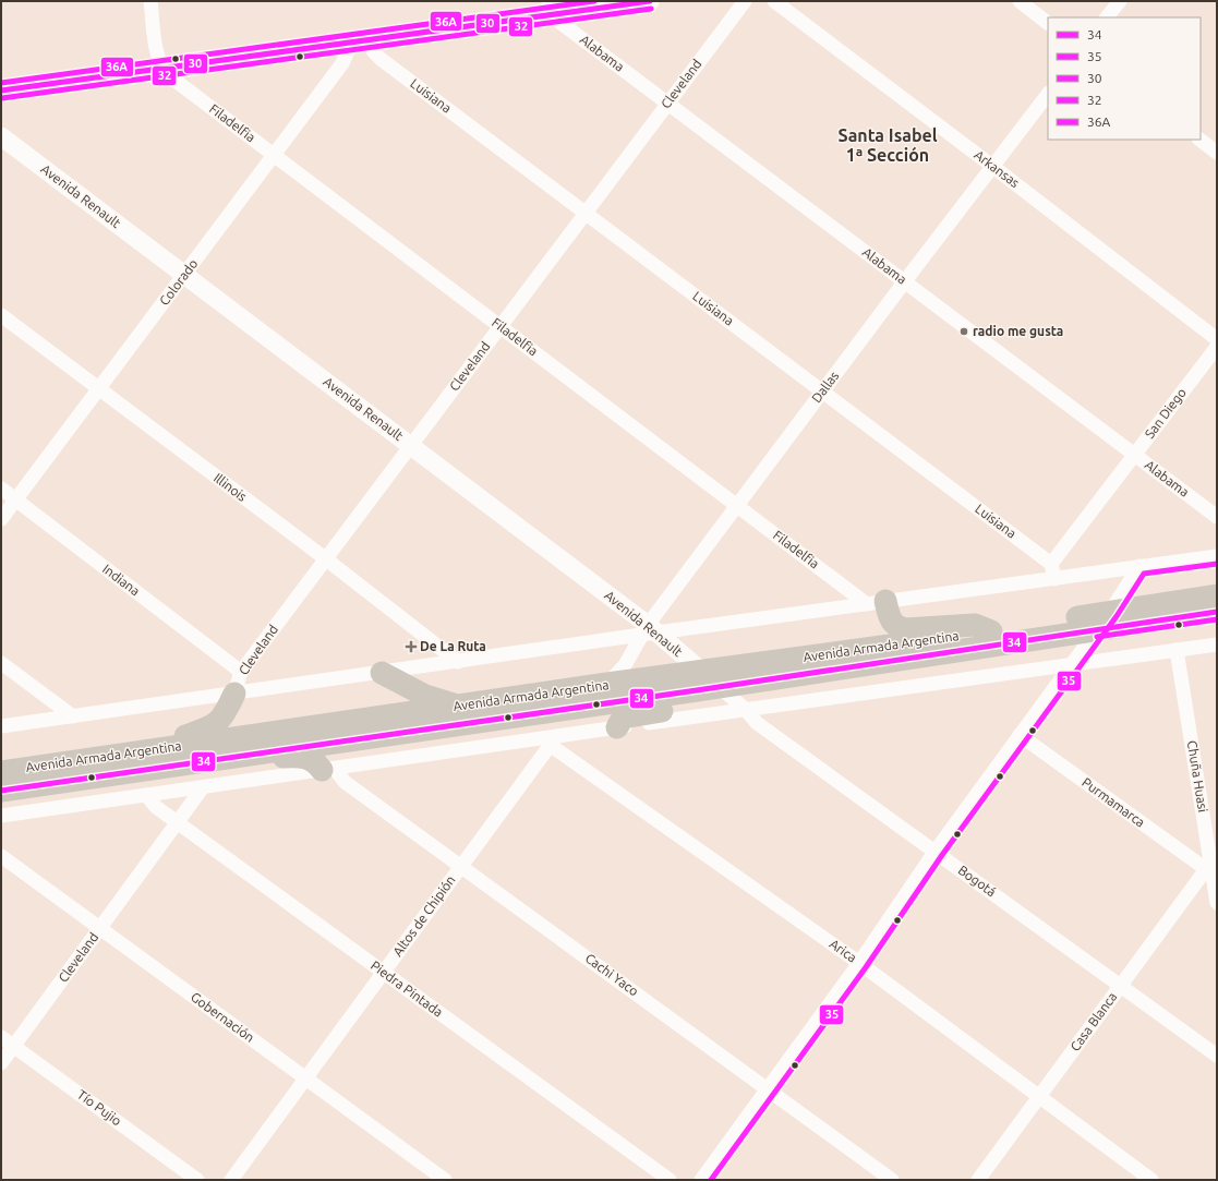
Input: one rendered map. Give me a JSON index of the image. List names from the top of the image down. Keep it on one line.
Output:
{"streets":{"main road":["Avenida Armada Argentina"],"street":["Alabama","Cleveland","Luisiana","Filadelfia","Arkansas","Avenida Renault","Colorado","Dallas","San Diego","Illinois","Indiana","Chuña Huasi","Purmamarca","Bogotá","Altos de Chipión","Arica","Cachi Yaco","Piedra Pintada","Gobernación","Casa Blanca","Tío Pujio"]},"crossings":[["Alabama","Cleveland"],["Alabama","Dallas"],["Alabama","San Diego"],["Cleveland","Luisiana"],["Cleveland","Filadelfia"],["Cleveland","Avenida Renault"],["Cleveland","Illinois"],["Cleveland","Indiana"],["Cleveland","Piedra Pintada"],["Cleveland","Gobernación"],["Cleveland","Tío Pujio"],["Luisiana","Colorado"],["Luisiana","Dallas"],["Luisiana","San Diego"],["Filadelfia","Colorado"],["Filadelfia","Dallas"],["Arkansas","Dallas"],["Avenida Renault","Colorado"],["Avenida Renault","Dallas"],["Avenida Renault","Avenida Armada Argentina"],["Colorado","Illinois"],["Colorado","Indiana"],["Dallas","Avenida Armada Argentina"],["Avenida Armada Argentina","Bogotá"],["Chuña Huasi","Purmamarca"],["Chuña Huasi","Casa Blanca"],["Purmamarca","Casa Blanca"],["Bogotá","Casa Blanca"],["Altos de Chipión","Arica"],["Altos de Chipión","Cachi Yaco"],["Altos de Chipión","Piedra Pintada"],["Altos de Chipión","Gobernación"],["Arica","Casa Blanca"]],"districts":["Santa Isabel 1ª Sección"],"places":{"other":["radio me gusta"],"health":["De La Ruta"]},"lines":["transit line 30","transit line 36A","transit line 32","transit line 35","transit line 34"],"legend":["34","35","30","32","36A"]}
